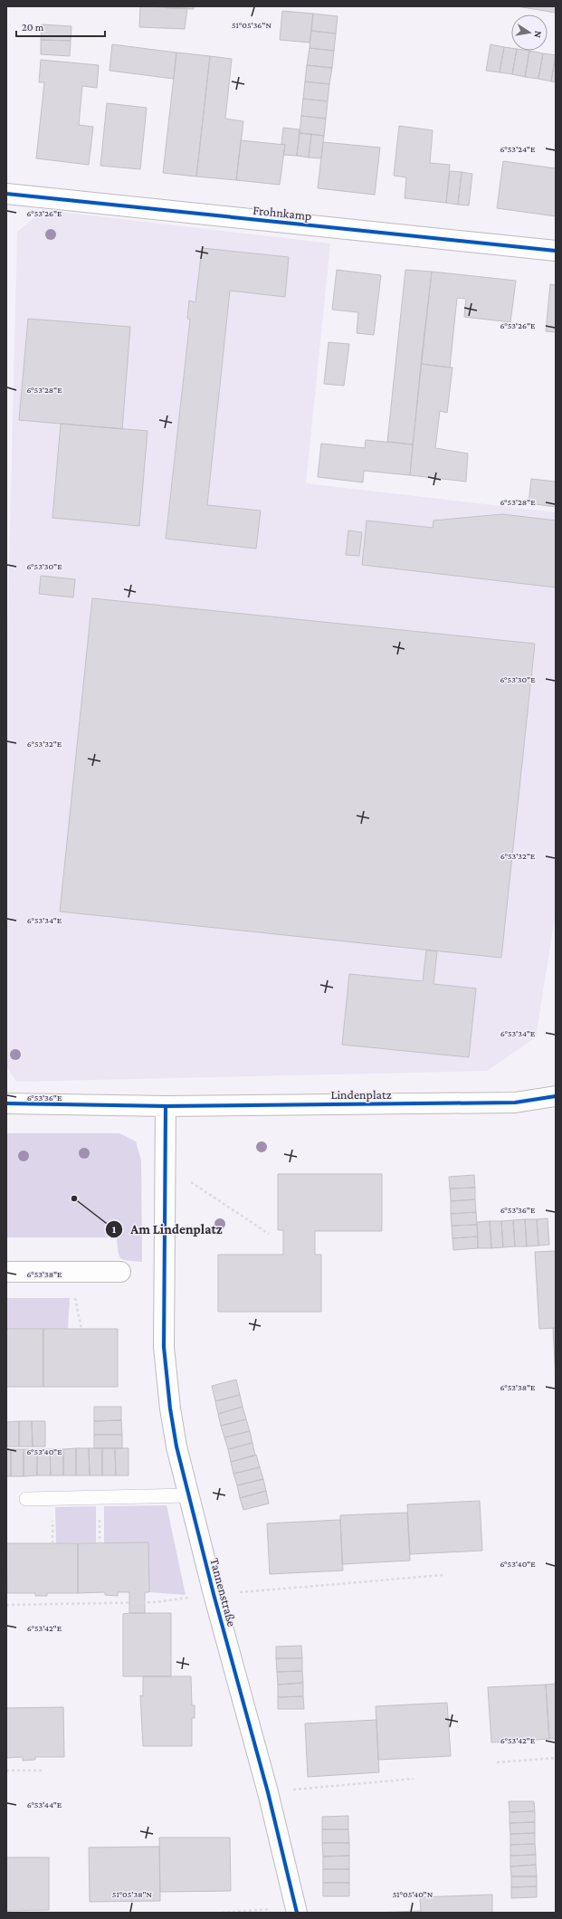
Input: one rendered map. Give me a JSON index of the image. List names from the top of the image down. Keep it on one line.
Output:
{"streets":{"street":["Frohnkamp","Lindenplatz","Tannenstraße"]},"places":["Am Lindenplatz"],"scale_bar":"20 m","north":"right","coordinates":["51°05'36\"N","6°53'24\"E","6°53'26\"E","6°53'28\"E","6°53'30\"E","6°53'32\"E","6°53'34\"E","6°53'36\"E","6°53'38\"E","6°53'40\"E","6°53'42\"E","6°53'44\"E","51°05'38\"N","51°05'40\"N"]}
